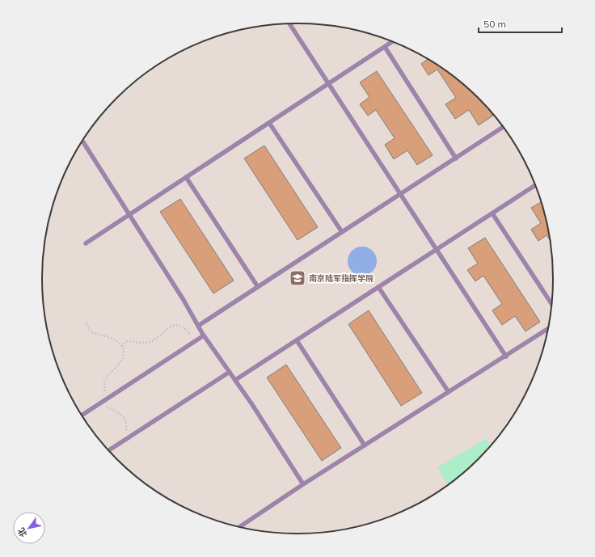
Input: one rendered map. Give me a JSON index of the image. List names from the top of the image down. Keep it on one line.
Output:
{"places":{"school or university":["南京陆军指挥学院"]},"scale_bar":"50 m","north":"bottom left"}
